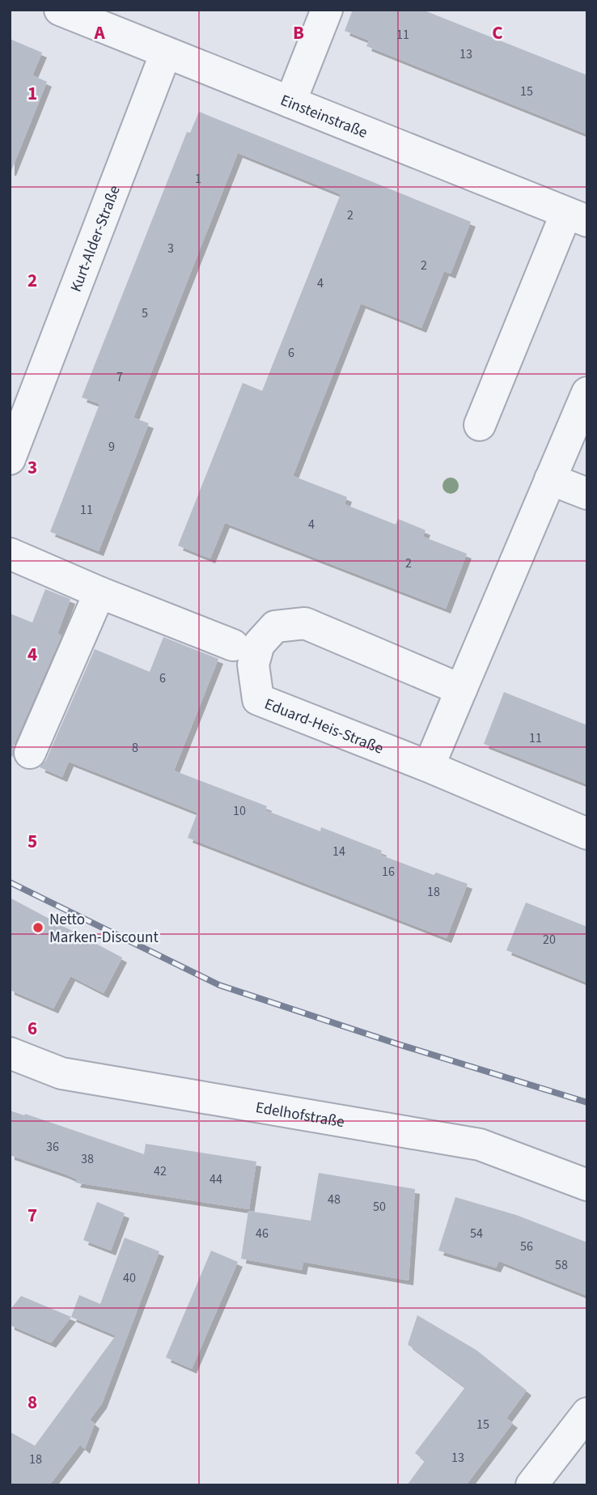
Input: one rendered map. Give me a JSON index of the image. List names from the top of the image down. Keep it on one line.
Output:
{"streets":{"street":["Einsteinstraße","Kurt-Alder-Straße","Eduard-Heis-Straße","Edelhofstraße"]},"crossings":[["Einsteinstraße","Kurt-Alder-Straße"]],"places":["Netto Marken-Discount"],"house_numbers":["11","13","15","1","2","3","2","4","5","6","7","9","11","4","2","6","11","8","10","14","16","18","20","36","38","42","44","48","50","46","54","56","58","40","15","13","18"],"grid":{"columns":["A","B","C"],"rows":["1","2","3","4","5","6","7","8"]}}
